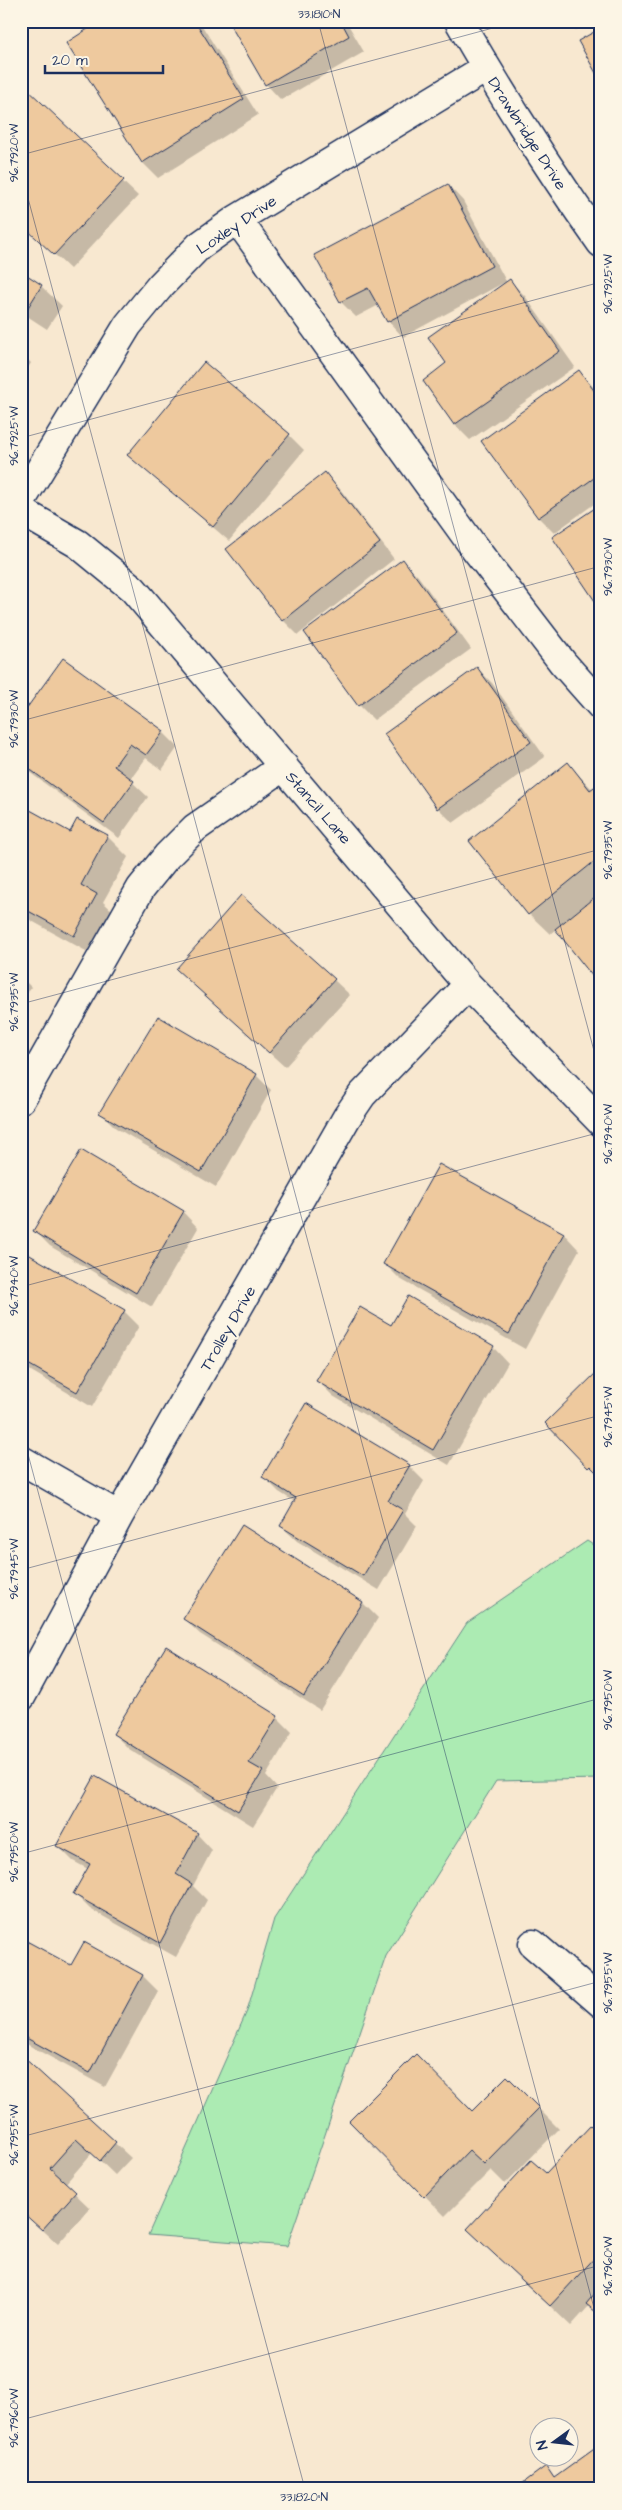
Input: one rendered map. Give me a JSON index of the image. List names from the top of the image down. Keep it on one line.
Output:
{"streets":{"street":["Drawbridge Drive","Loxley Drive","Stancil Lane","Trolley Drive"]},"crossings":[["Drawbridge Drive","Loxley Drive"],["Stancil Lane","Trolley Drive"]],"scale_bar":"20 m","north":"left","coordinates":["33.1810°N","96.7920°W","96.7925°W","96.7930°W","96.7935°W","96.7940°W","96.7945°W","96.7950°W","96.7955°W","96.7960°W","33.1820°N"]}
